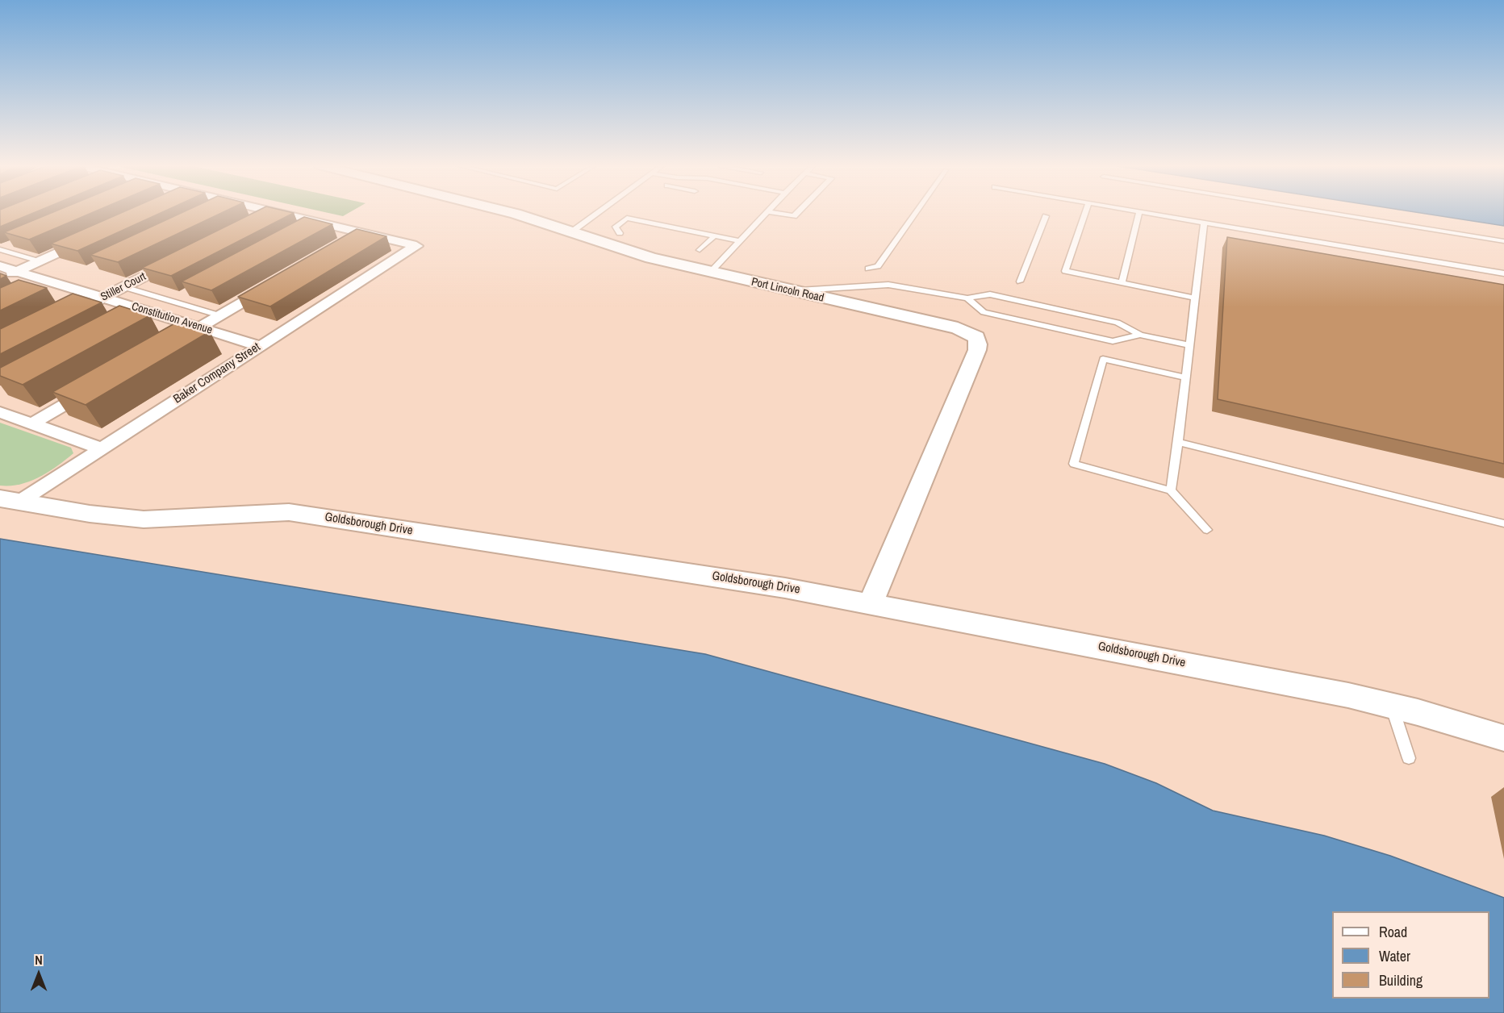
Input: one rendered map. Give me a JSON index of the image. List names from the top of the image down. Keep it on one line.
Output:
{"streets":{"street":["Stiller Court","Port Lincoln Road","Constitution Avenue","Baker Company Street","Goldsborough Drive"]},"crossings":[["Stiller Court","Constitution Avenue"],["Port Lincoln Road","Goldsborough Drive"],["Constitution Avenue","Baker Company Street"],["Baker Company Street","Goldsborough Drive"]],"legend":["Road","Water","Building"],"north":"top"}
